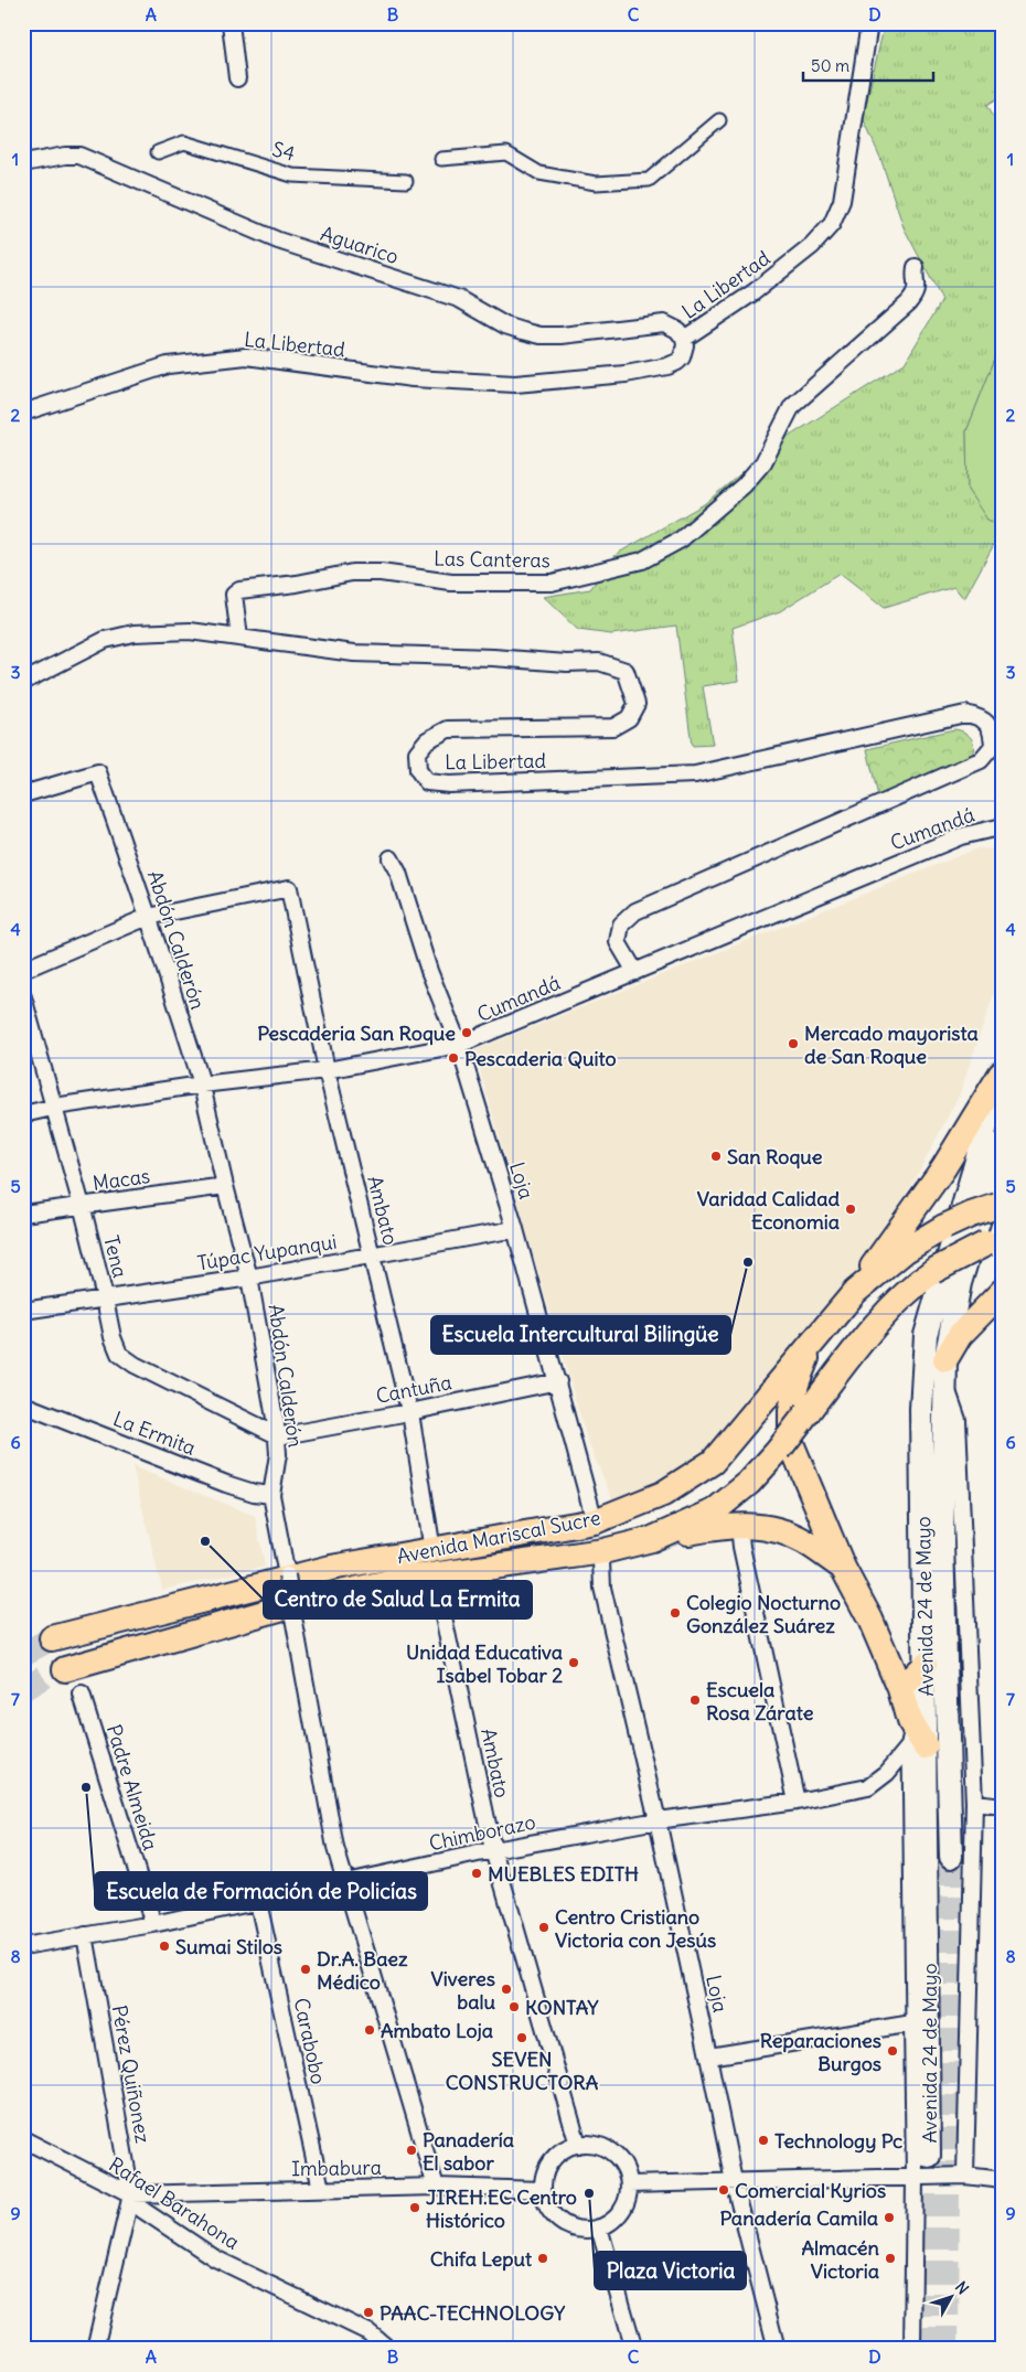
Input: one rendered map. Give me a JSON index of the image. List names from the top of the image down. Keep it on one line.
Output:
{"streets":{"main road":["Avenida Mariscal Sucre","Avenida 24 de Mayo"],"street":["S4","Aguarico","La Libertad","Las Canteras","Cumandá","Abdón Calderón","Macas","Loja","Ambato","Túpac Yupanqui","Tena","Cantuña","La Ermita","Padre Almeida","Chimborazo","Carabobo","Pérez Quiñonez","Imbabura","Rafael Barahona"]},"crossings":[["Aguarico","La Libertad"],["La Libertad","Las Canteras"],["La Libertad","Cumandá"],["Cumandá","Abdón Calderón"],["Cumandá","Loja"],["Cumandá","Ambato"],["Cumandá","Tena"],["Abdón Calderón","Macas"],["Abdón Calderón","Ambato"],["Abdón Calderón","Túpac Yupanqui"],["Abdón Calderón","Tena"],["Abdón Calderón","Cantuña"],["Abdón Calderón","La Ermita"],["Abdón Calderón","Chimborazo"],["Abdón Calderón","Imbabura"],["Macas","Tena"],["Loja","Túpac Yupanqui"],["Loja","Cantuña"],["Loja","Avenida Mariscal Sucre"],["Loja","Chimborazo"],["Ambato","Túpac Yupanqui"],["Ambato","Cantuña"],["Ambato","Chimborazo"],["Ambato","Imbabura"],["Túpac Yupanqui","Tena"],["Tena","Cantuña"],["Avenida 24 de Mayo","Chimborazo"],["Padre Almeida","Chimborazo"],["Chimborazo","Carabobo"],["Chimborazo","Pérez Quiñonez"],["Carabobo","Imbabura"],["Pérez Quiñonez","Imbabura"],["Pérez Quiñonez","Rafael Barahona"],["Imbabura","Rafael Barahona"]],"places":["Pescaderia San Roque","Mercado mayorista de San Roque","Pescaderia Quito","San Roque","Varidad Calidad Economia","Escuela Intercultural Bilingüe","Centro de Salud La Ermita","Colegio Nocturno González Suárez","Unidad Educativa Isabel Tobar 2","Escuela Rosa Zárate","Escuela de Formación de Policías","MUEBLES EDITH","Centro Cristiano Victoria con Jesús","Sumai Stilos","Dr.A. Baez Médico","Viveres balu","KONTAY","Ambato Loja","SEVEN CONSTRUCTORA","Reparaciones Burgos","Technology Pc","Panadería El sabor","Comercial Kyrios","Plaza Victoria","JIREH.EC Centro Histórico","Panadería Camila","Chifa Leput","Almacén Victoria","PAAC-TECHNOLOGY"],"scale_bar":"50 m","north":"top right","grid":{"columns":["A","B","C","D"],"rows":["1","2","3","4","5","6","7","8","9"]}}
